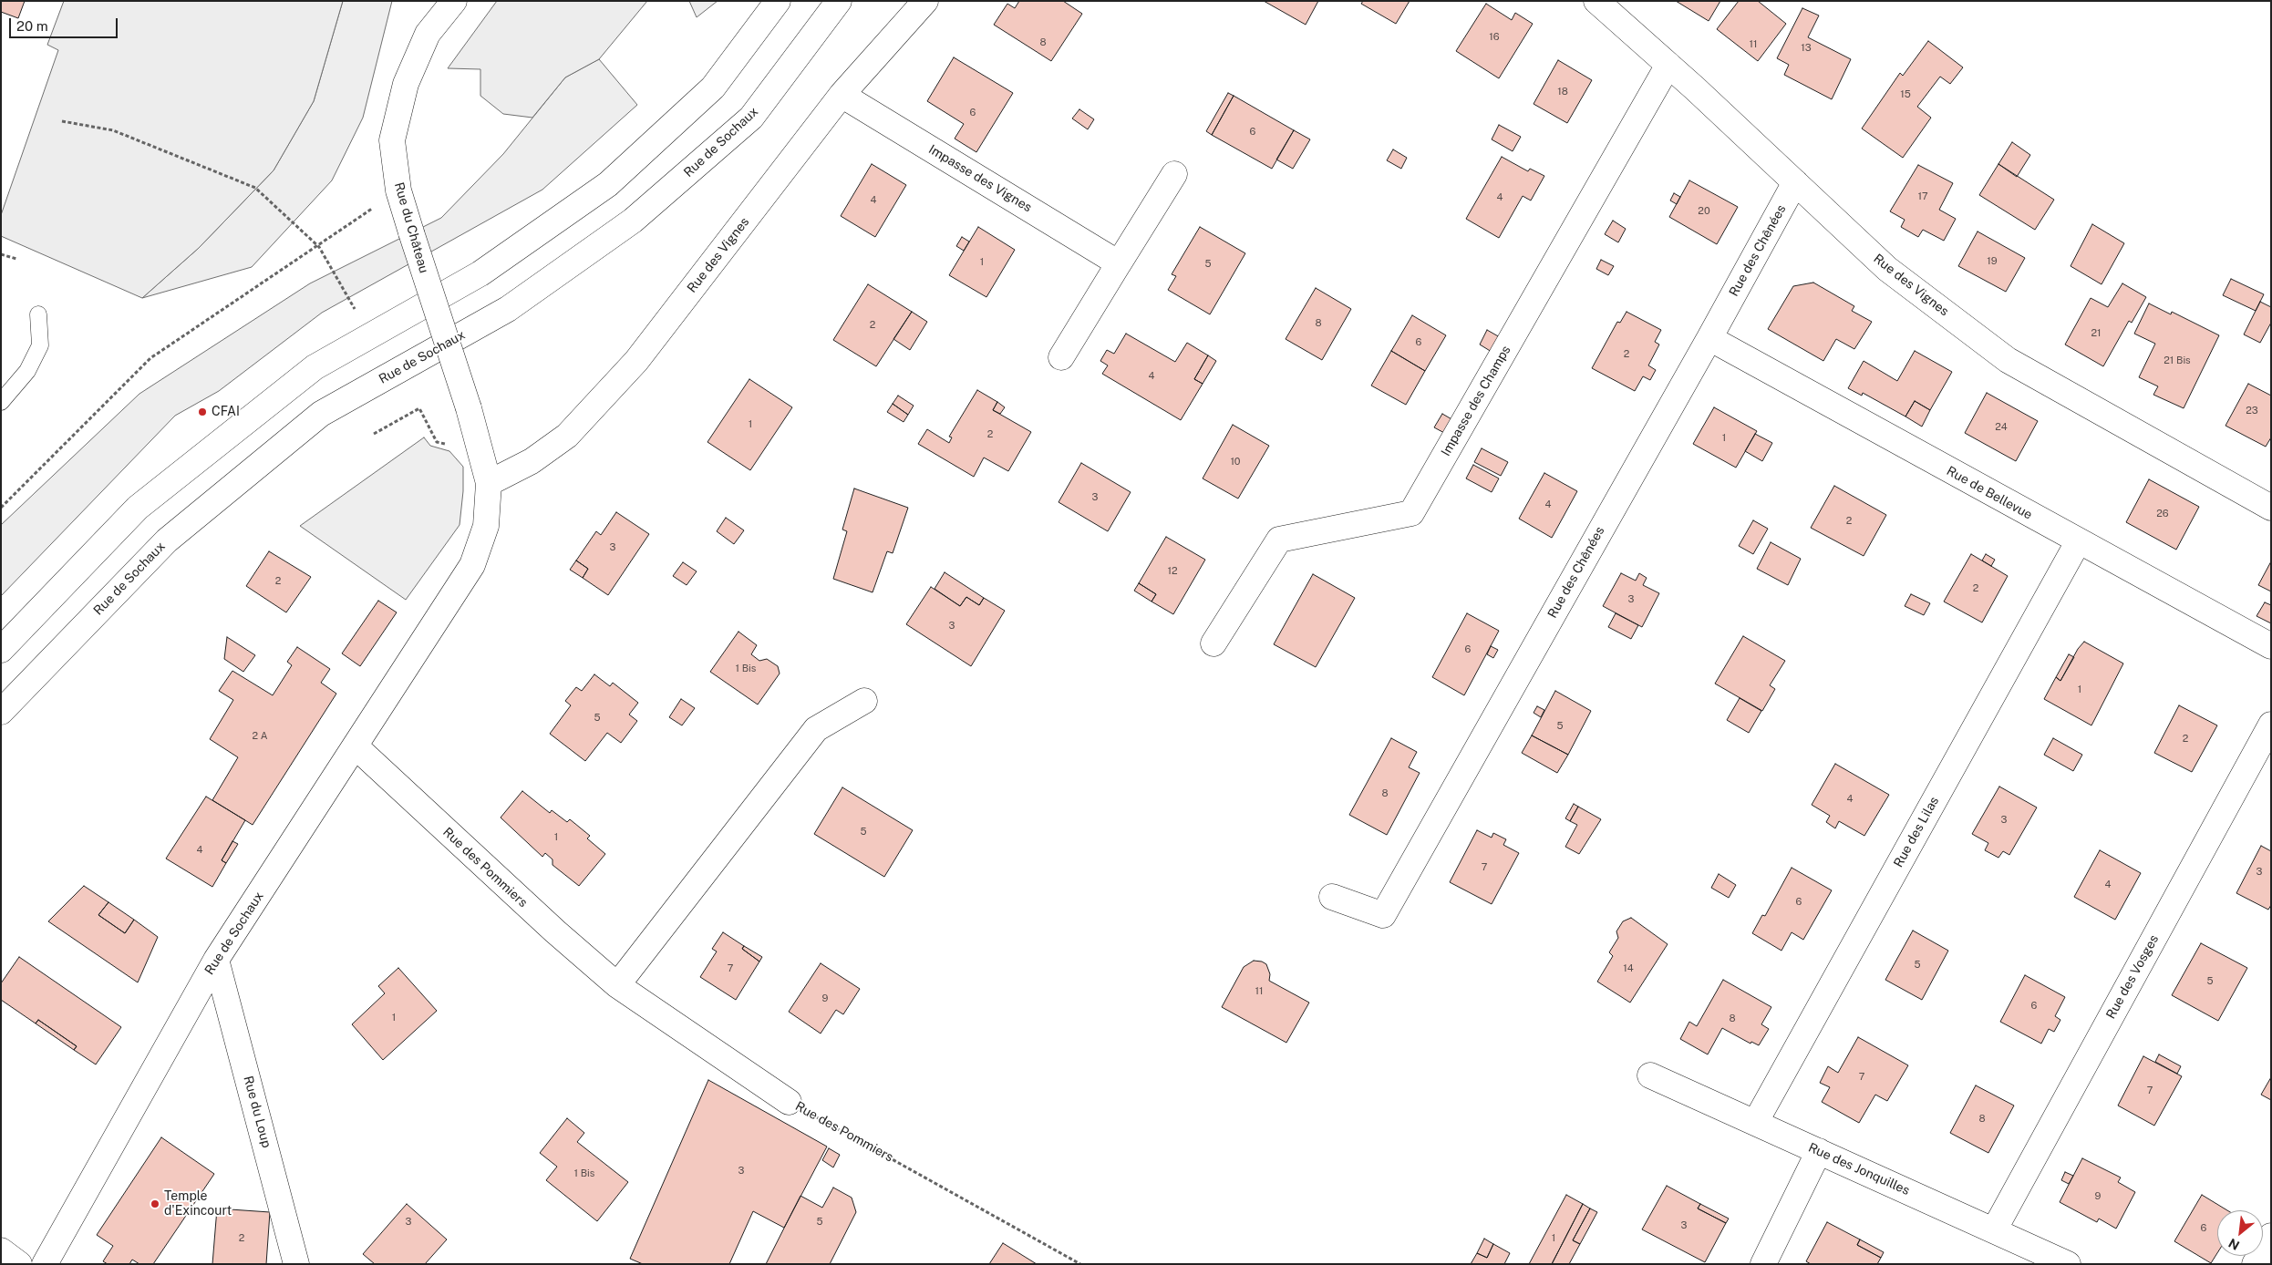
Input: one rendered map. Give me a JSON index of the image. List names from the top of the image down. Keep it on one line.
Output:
{"streets":{"street":["Rue de Sochaux","Impasse des Vignes","Rue du Château","Rue des Chênées","Rue des Vignes","Impasse des Champs","Rue de Bellevue","Rue des Lilas","Rue des Pommiers","Rue des Vosges","Rue du Loup","Rue des Jonquilles"]},"crossings":[["Rue de Sochaux","Rue du Château"],["Rue de Sochaux","Rue des Vignes"],["Rue de Sochaux","Rue des Pommiers"],["Rue de Sochaux","Rue du Loup"],["Impasse des Vignes","Rue des Vignes"],["Rue des Chênées","Rue des Vignes"],["Rue des Chênées","Rue de Bellevue"],["Rue des Vignes","Impasse des Champs"],["Rue de Bellevue","Rue des Lilas"],["Rue des Lilas","Rue des Jonquilles"],["Rue des Vosges","Rue des Jonquilles"]],"places":["CFAI","Temple d'Exincourt"],"house_numbers":["16","8","11","13","18","15","6","6","17","4","4","20","19","1","5","8","2","21","6","2","21 Bis","4","23","1","24","2","1","10","3","4","26","2","3","12","2","2","3","3","6","1 Bis","1","5","5","2 A","2","8","4","3","5","1","4","7","3","4","6","5","7","14","5","11","9","6","1","8","7","7","8","3","1 Bis","9","3","5","3","6","2","1"],"scale_bar":"20 m","north":"bottom left"}
